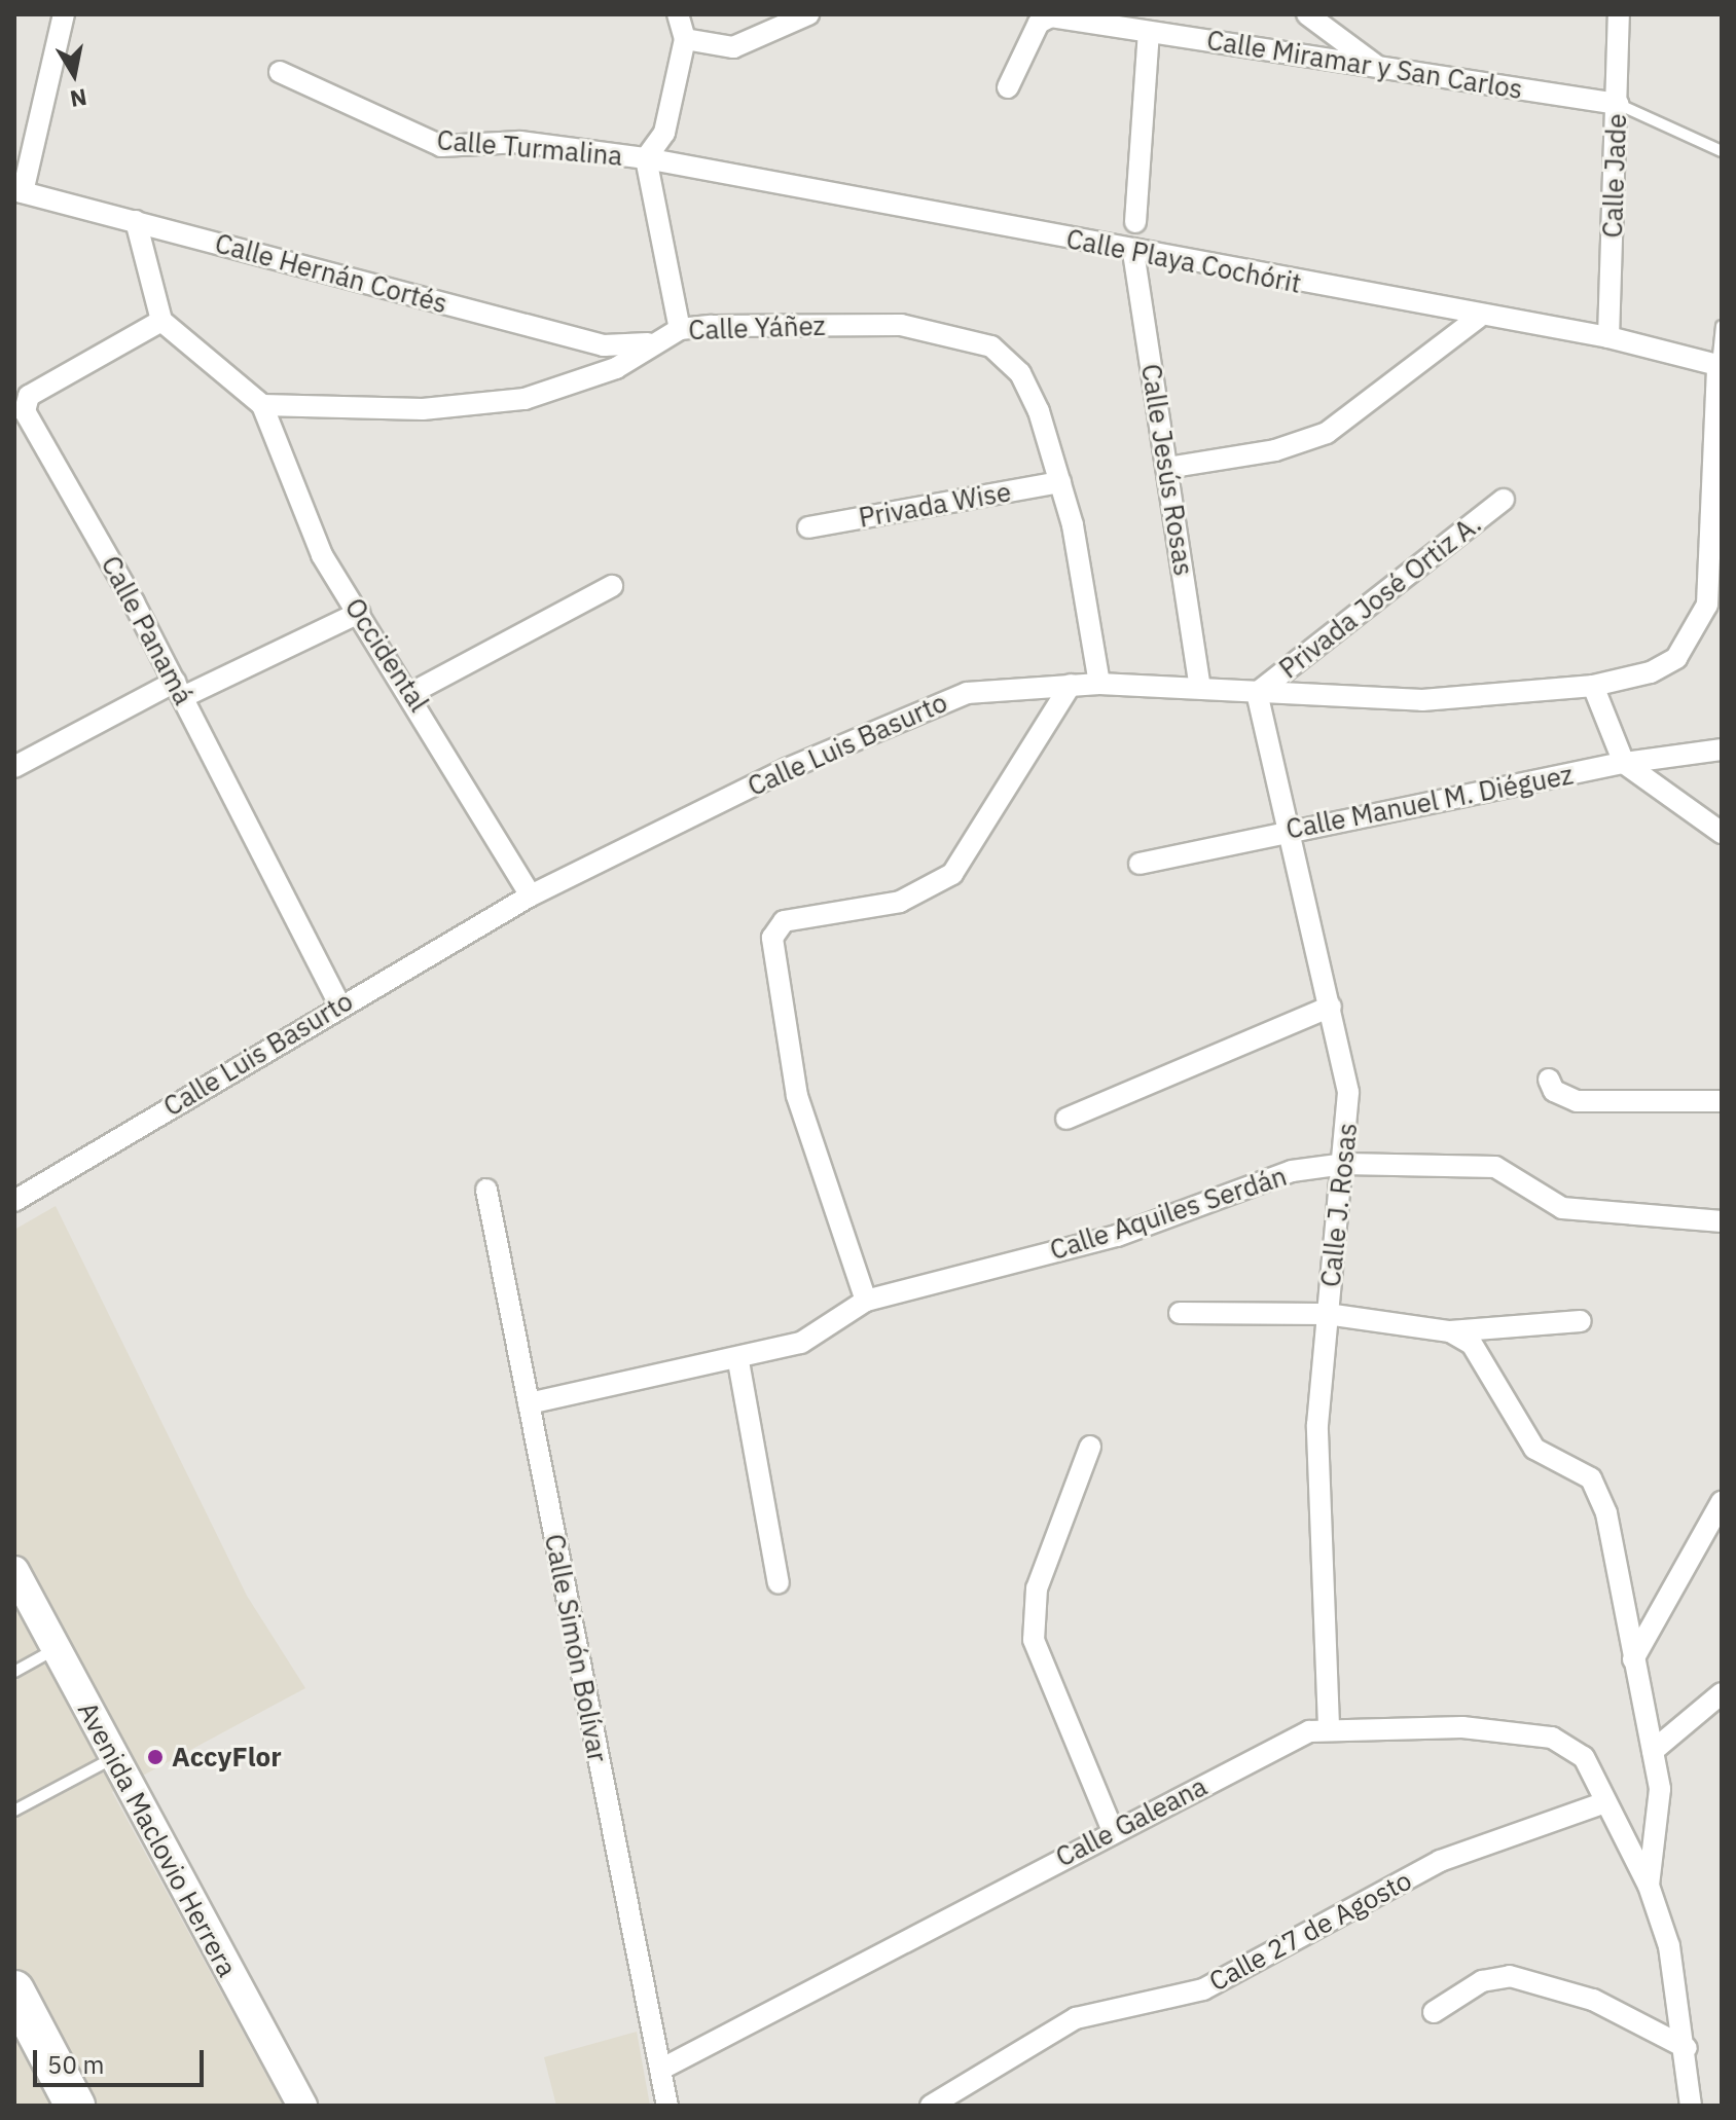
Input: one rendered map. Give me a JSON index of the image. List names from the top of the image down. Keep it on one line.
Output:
{"streets":{"street":["Calle Miramar y San Carlos","Calle Turmalina","Calle Jade","Calle Playa Cochórit","Calle Hernán Cortés","Calle Yáñez","Calle Jesús Rosas","Privada Wise","Privada José Ortiz A.","Calle Panamá","Occidental","Calle Luis Basurto","Calle Manuel M. Diéguez","Calle J. Rosas","Calle Aquiles Serdán","Calle Simón Bolívar","Calle Galeana","Avenida Maclovio Herrera","Calle 27 de Agosto"]},"crossings":[["Calle Miramar y San Carlos","Calle Jade"],["Calle Turmalina","Calle Playa Cochórit"],["Calle Jade","Calle Playa Cochórit"],["Calle Playa Cochórit","Calle Jesús Rosas"],["Calle Playa Cochórit","Calle Luis Basurto"],["Calle Hernán Cortés","Calle Yáñez"],["Calle Yáñez","Privada Wise"],["Calle Yáñez","Occidental"],["Calle Yáñez","Calle Luis Basurto"],["Calle Jesús Rosas","Calle Luis Basurto"],["Privada José Ortiz A.","Calle Luis Basurto"],["Privada José Ortiz A.","Calle J. Rosas"],["Calle Panamá","Calle Luis Basurto"],["Occidental","Calle Luis Basurto"],["Calle Luis Basurto","Calle J. Rosas"],["Calle Manuel M. Diéguez","Calle J. Rosas"],["Calle J. Rosas","Calle Aquiles Serdán"],["Calle J. Rosas","Calle Galeana"],["Calle Aquiles Serdán","Calle Simón Bolívar"],["Calle Simón Bolívar","Calle Galeana"],["Calle Galeana","Calle 27 de Agosto"]],"places":["AccyFlor"],"scale_bar":"50 m","north":"bottom"}
